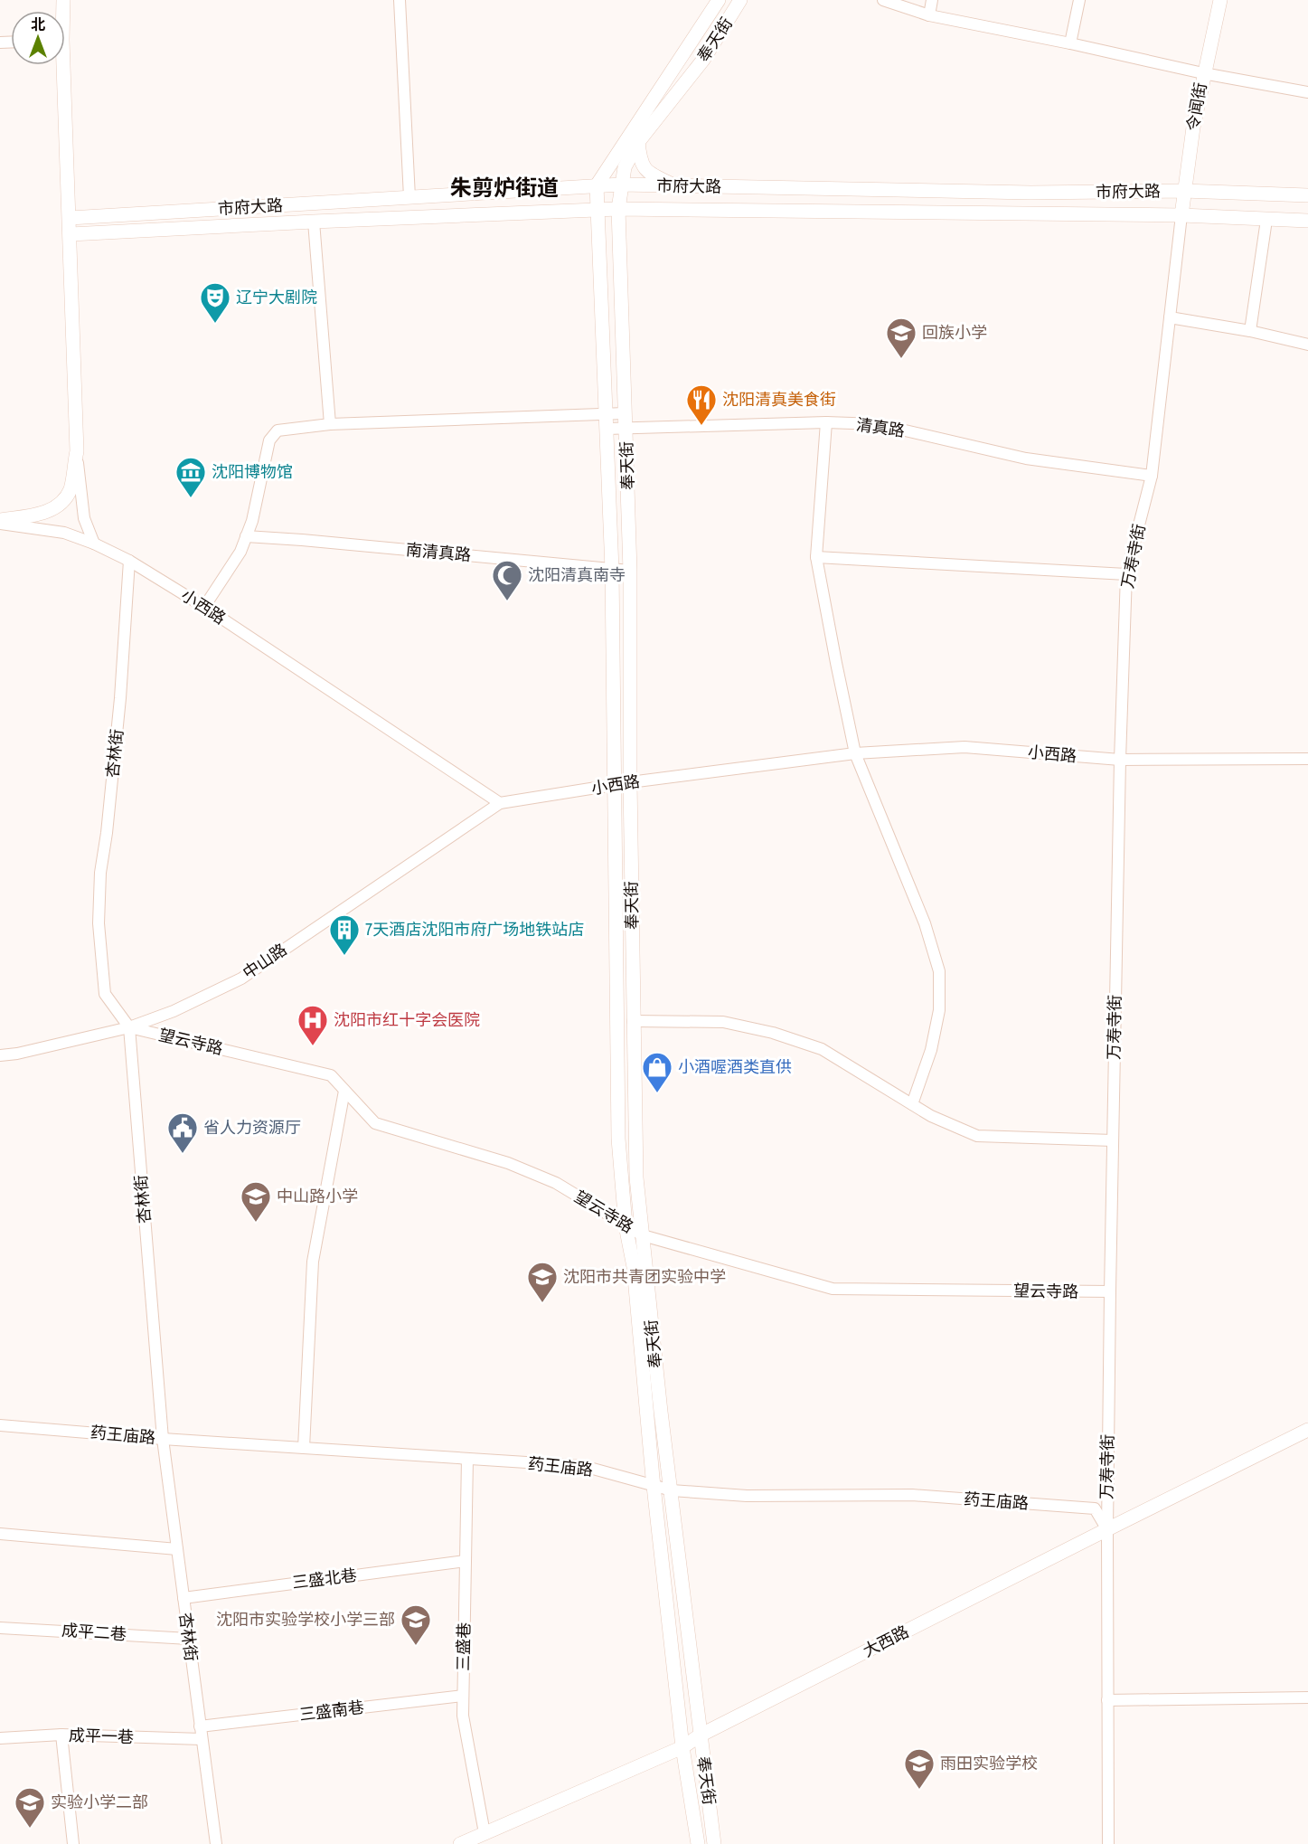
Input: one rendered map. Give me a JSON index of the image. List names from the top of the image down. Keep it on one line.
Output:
{"streets":{"main road":["奉天街","令闻街","市府大路","大西路"],"street":["清真路","南清真路","万寿寺街","小西路","杏林街","中山路","望云寺路","药王庙路","三盛北巷","成平二巷","三盛巷","三盛南巷","成平一巷"]},"crossings":[["奉天街","市府大路"],["奉天街","清真路"],["奉天街","南清真路"],["奉天街","小西路"],["奉天街","望云寺路"],["奉天街","药王庙路"],["奉天街","大西路"],["令闻街","市府大路"],["令闻街","万寿寺街"],["市府大路","万寿寺街"],["清真路","万寿寺街"],["万寿寺街","小西路"],["万寿寺街","望云寺路"],["万寿寺街","药王庙路"],["万寿寺街","大西路"],["小西路","杏林街"],["小西路","中山路"],["杏林街","中山路"],["杏林街","望云寺路"],["杏林街","药王庙路"],["杏林街","三盛北巷"],["杏林街","成平二巷"],["杏林街","三盛南巷"],["杏林街","成平一巷"],["中山路","望云寺路"],["药王庙路","大西路"],["药王庙路","三盛巷"],["三盛北巷","三盛巷"],["大西路","三盛巷"],["三盛巷","三盛南巷"]],"districts":["朱剪炉街道"],"places":{"theatre":["辽宁大剧院"],"school or university":["回族小学","中山路小学","沈阳市共青团实验中学","沈阳市实验学校小学三部","雨田实验学校","实验小学二部"],"restaurant":["沈阳清真美食街"],"museum":["沈阳博物馆"],"mosque":["沈阳清真南寺"],"building":["7天酒店沈阳市府广场地铁站店"],"hospital":["沈阳市红十字会医院"],"shop":["小酒喔酒类直供"],"public building":["省人力资源厅"]},"north":"top"}
